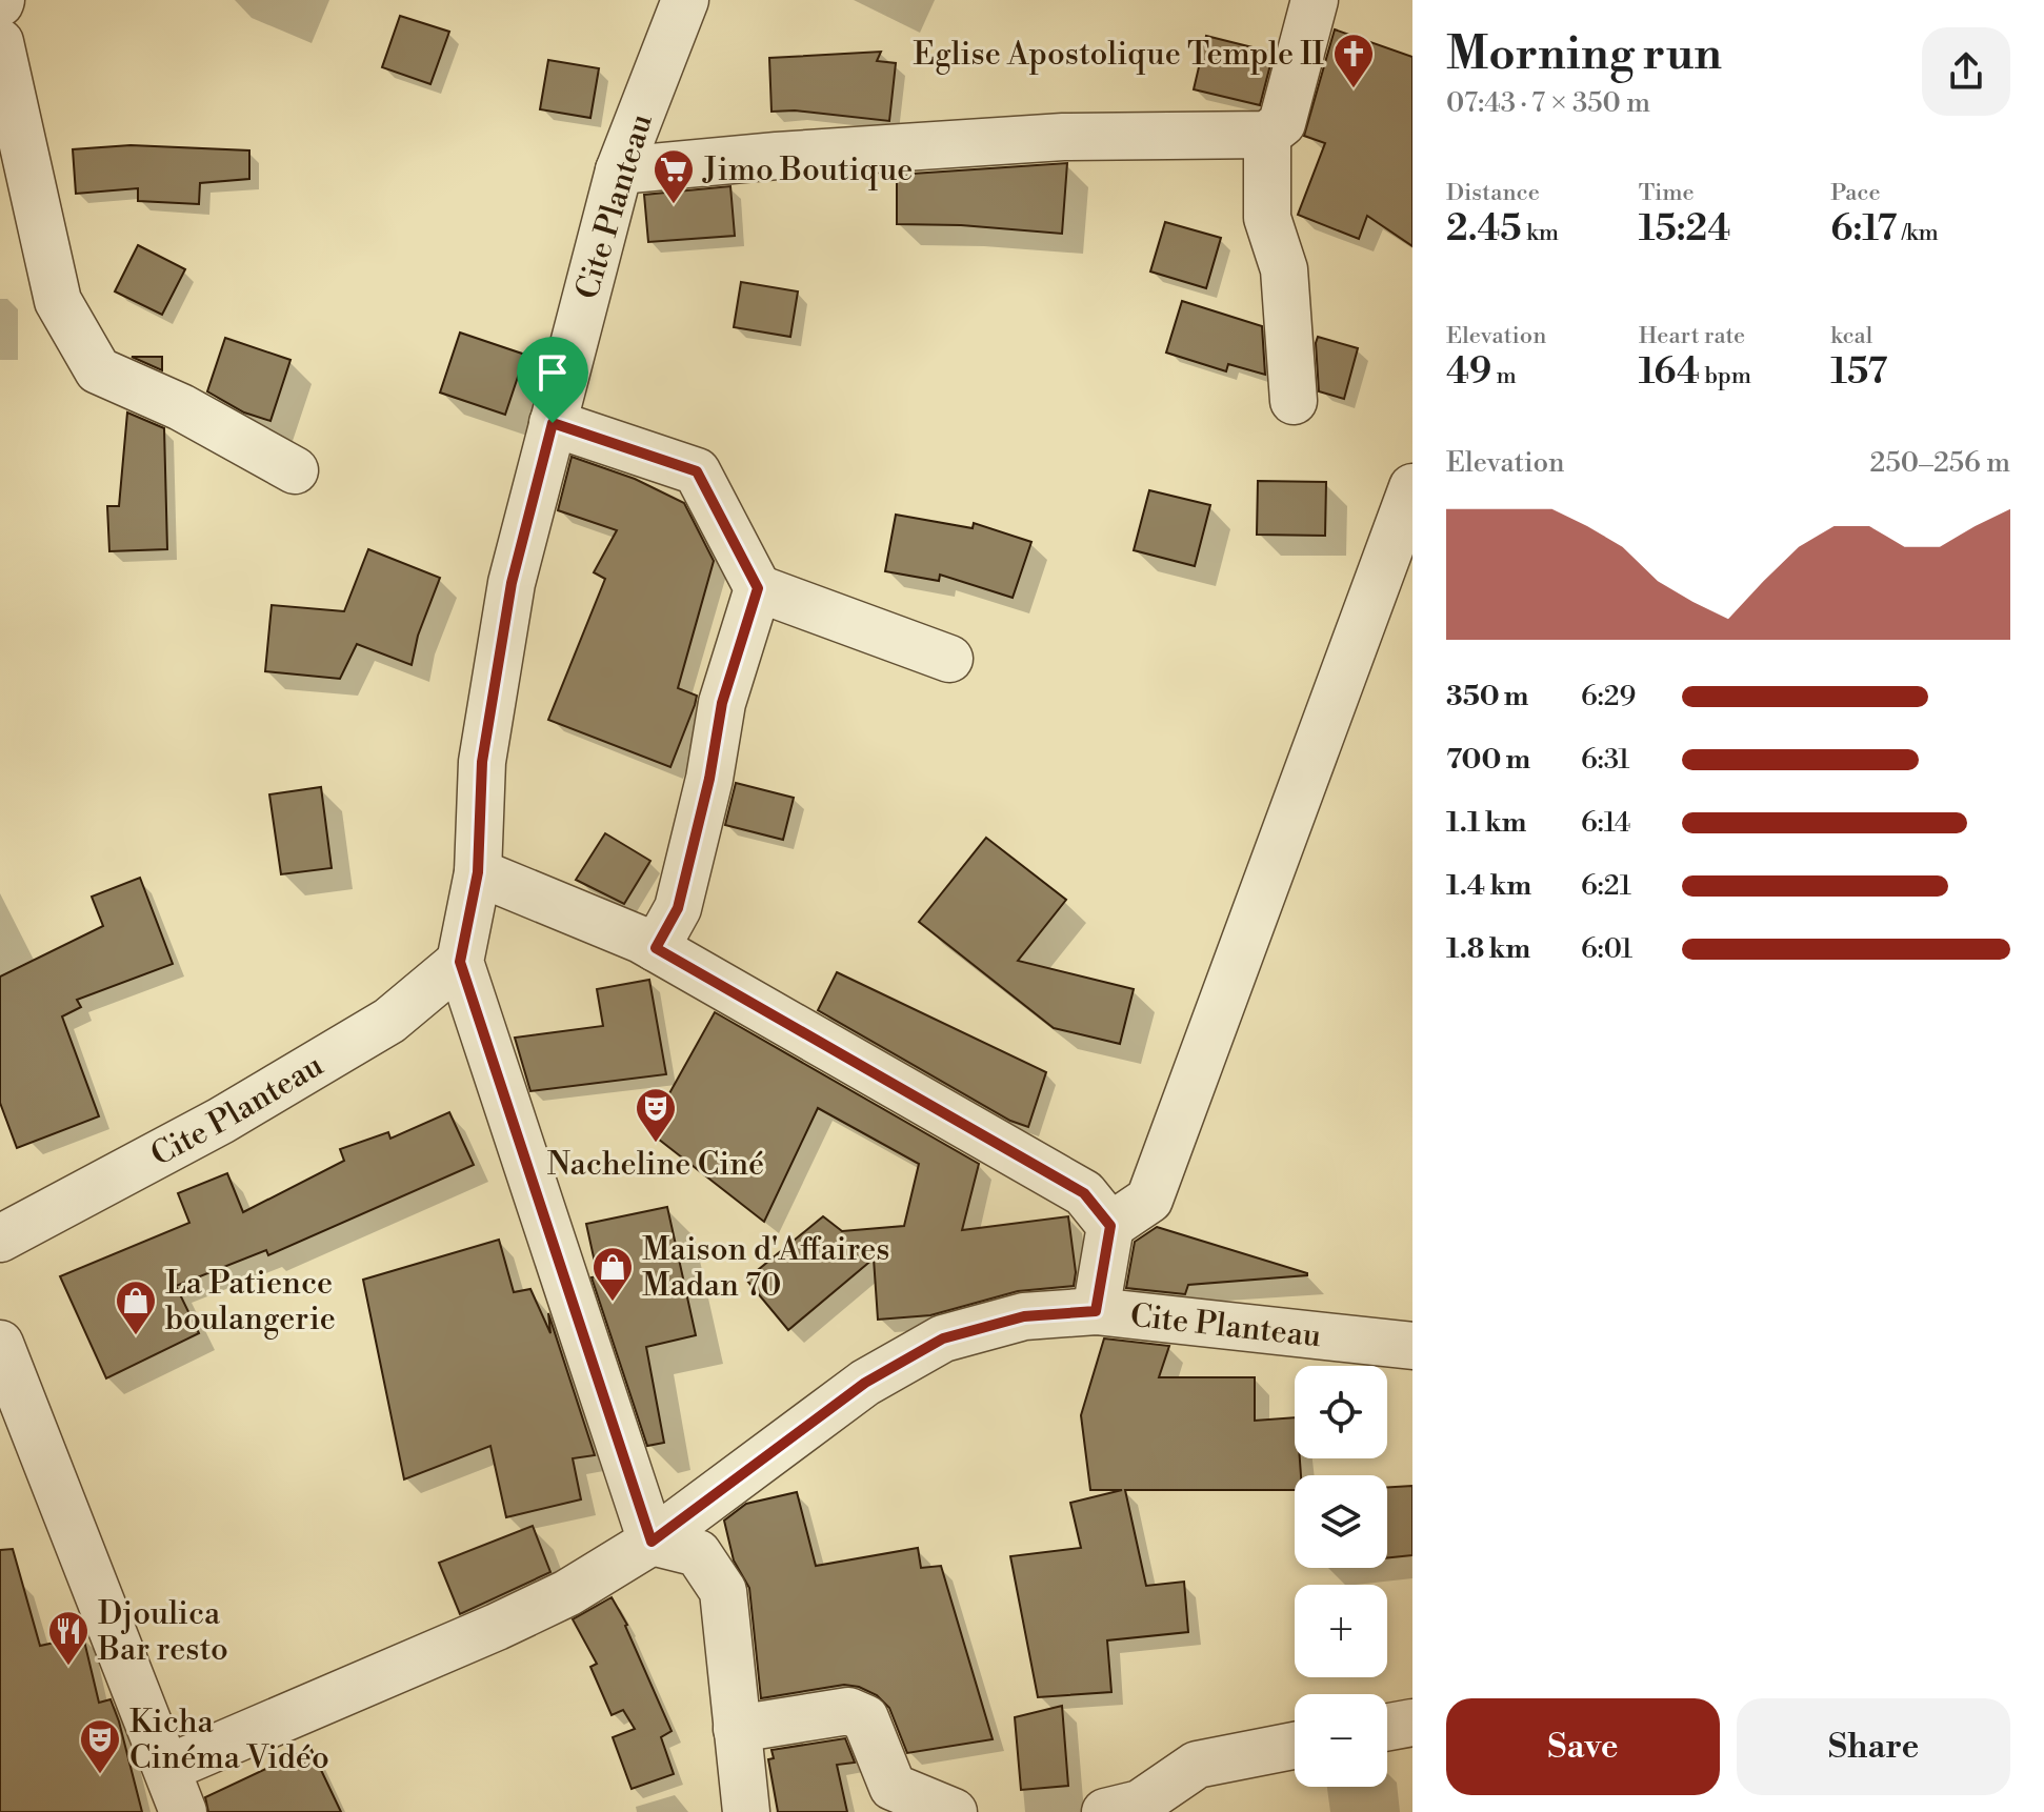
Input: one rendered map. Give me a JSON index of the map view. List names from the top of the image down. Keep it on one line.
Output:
{"streets":{"street":["Cite Planteau"]},"places":{"church":["Eglise Apostolique Temple II"],"supermarket":["Jimo Boutique"],"theatre":["Nacheline Ciné","Kicha Cinéma Vidéo"],"shop":["Maison d'Affaires Madan 70","La Patience boulangerie"],"restaurant":["Djoulica Bar resto"]},"page":{"heading":["Morning run","07:43 · 7 × 350 m"],"stats":[["Distance","2.45 km"],["Time","15:24"],["Pace","6:17 /km"],["Elevation","49 m"],["Heart rate","164 bpm"],["kcal","157"]],"chart":["Elevation","250–256 m"],"list":[{"name":"350 m","note":"6:29"},{"name":"700 m","note":"6:31"},{"name":"1.1 km","note":"6:14"},{"name":"1.4 km","note":"6:21"},{"name":"1.8 km","note":"6:01"}],"map_buttons":["+","−"],"buttons":["Save","Share"]}}
